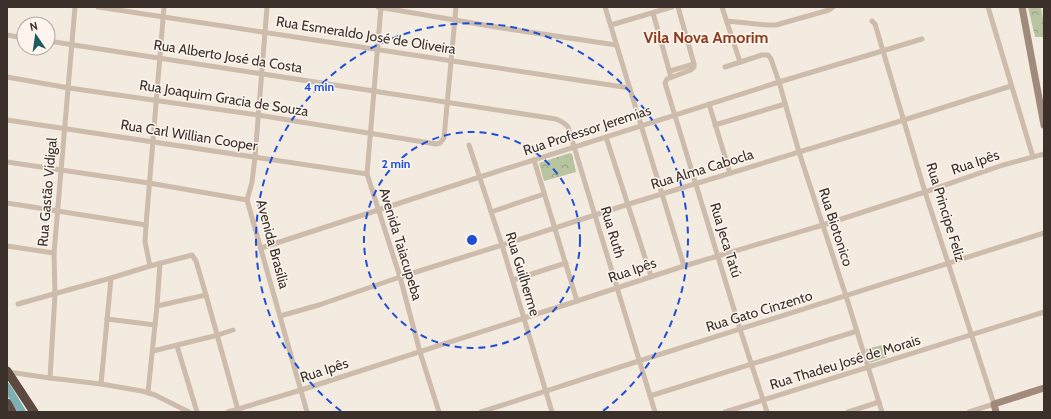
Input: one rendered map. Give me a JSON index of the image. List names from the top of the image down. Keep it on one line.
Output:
{"streets":{"street":["Rua Esmeraldo José de Oliveira","Rua Alberto José da Costa","Rua Joaquim Gracia de Souza","Rua Professor Jeremias","Rua Carl Willian Cooper","Rua Ipês","Rua Alma Cabocla","Rua Gastão Vidigal","Rua Principe Feliz","Rua Biotonico","Rua Ruth","Rua Jeca Tatú","Avenida Brasília","Avenida Taiacupeba","Rua Guilherme","Rua Gato Cinzento","Rua Thadeu José de Morais"]},"crossings":[["Rua Esmeraldo José de Oliveira","Avenida Brasília"],["Rua Esmeraldo José de Oliveira","Avenida Taiacupeba"],["Rua Alberto José da Costa","Rua Joaquim Gracia de Souza"],["Rua Alberto José da Costa","Rua Gastão Vidigal"],["Rua Alberto José da Costa","Rua Ruth"],["Rua Alberto José da Costa","Avenida Brasília"],["Rua Alberto José da Costa","Avenida Taiacupeba"],["Rua Joaquim Gracia de Souza","Rua Gastão Vidigal"],["Rua Joaquim Gracia de Souza","Avenida Brasília"],["Rua Joaquim Gracia de Souza","Avenida Taiacupeba"],["Rua Professor Jeremias","Rua Principe Feliz"],["Rua Professor Jeremias","Rua Biotonico"],["Rua Professor Jeremias","Rua Ruth"],["Rua Professor Jeremias","Rua Jeca Tatú"],["Rua Professor Jeremias","Avenida Brasília"],["Rua Professor Jeremias","Avenida Taiacupeba"],["Rua Professor Jeremias","Rua Guilherme"],["Rua Carl Willian Cooper","Rua Gastão Vidigal"],["Rua Carl Willian Cooper","Avenida Brasília"],["Rua Carl Willian Cooper","Avenida Taiacupeba"],["Rua Ipês","Rua Principe Feliz"],["Rua Ipês","Rua Biotonico"],["Rua Ipês","Rua Ruth"],["Rua Ipês","Rua Jeca Tatú"],["Rua Ipês","Avenida Brasília"],["Rua Ipês","Avenida Taiacupeba"],["Rua Ipês","Rua Guilherme"],["Rua Alma Cabocla","Rua Principe Feliz"],["Rua Alma Cabocla","Rua Biotonico"],["Rua Alma Cabocla","Rua Ruth"],["Rua Alma Cabocla","Rua Jeca Tatú"],["Rua Alma Cabocla","Avenida Brasília"],["Rua Alma Cabocla","Avenida Taiacupeba"],["Rua Alma Cabocla","Rua Guilherme"],["Rua Principe Feliz","Rua Gato Cinzento"],["Rua Principe Feliz","Rua Thadeu José de Morais"],["Rua Biotonico","Rua Gato Cinzento"],["Rua Biotonico","Rua Thadeu José de Morais"],["Rua Ruth","Rua Gato Cinzento"],["Rua Jeca Tatú","Rua Gato Cinzento"],["Rua Jeca Tatú","Rua Thadeu José de Morais"],["Rua Guilherme","Rua Gato Cinzento"]],"districts":["Vila Nova Amorim"],"north":"top","rings":["4 min","2 min"]}
